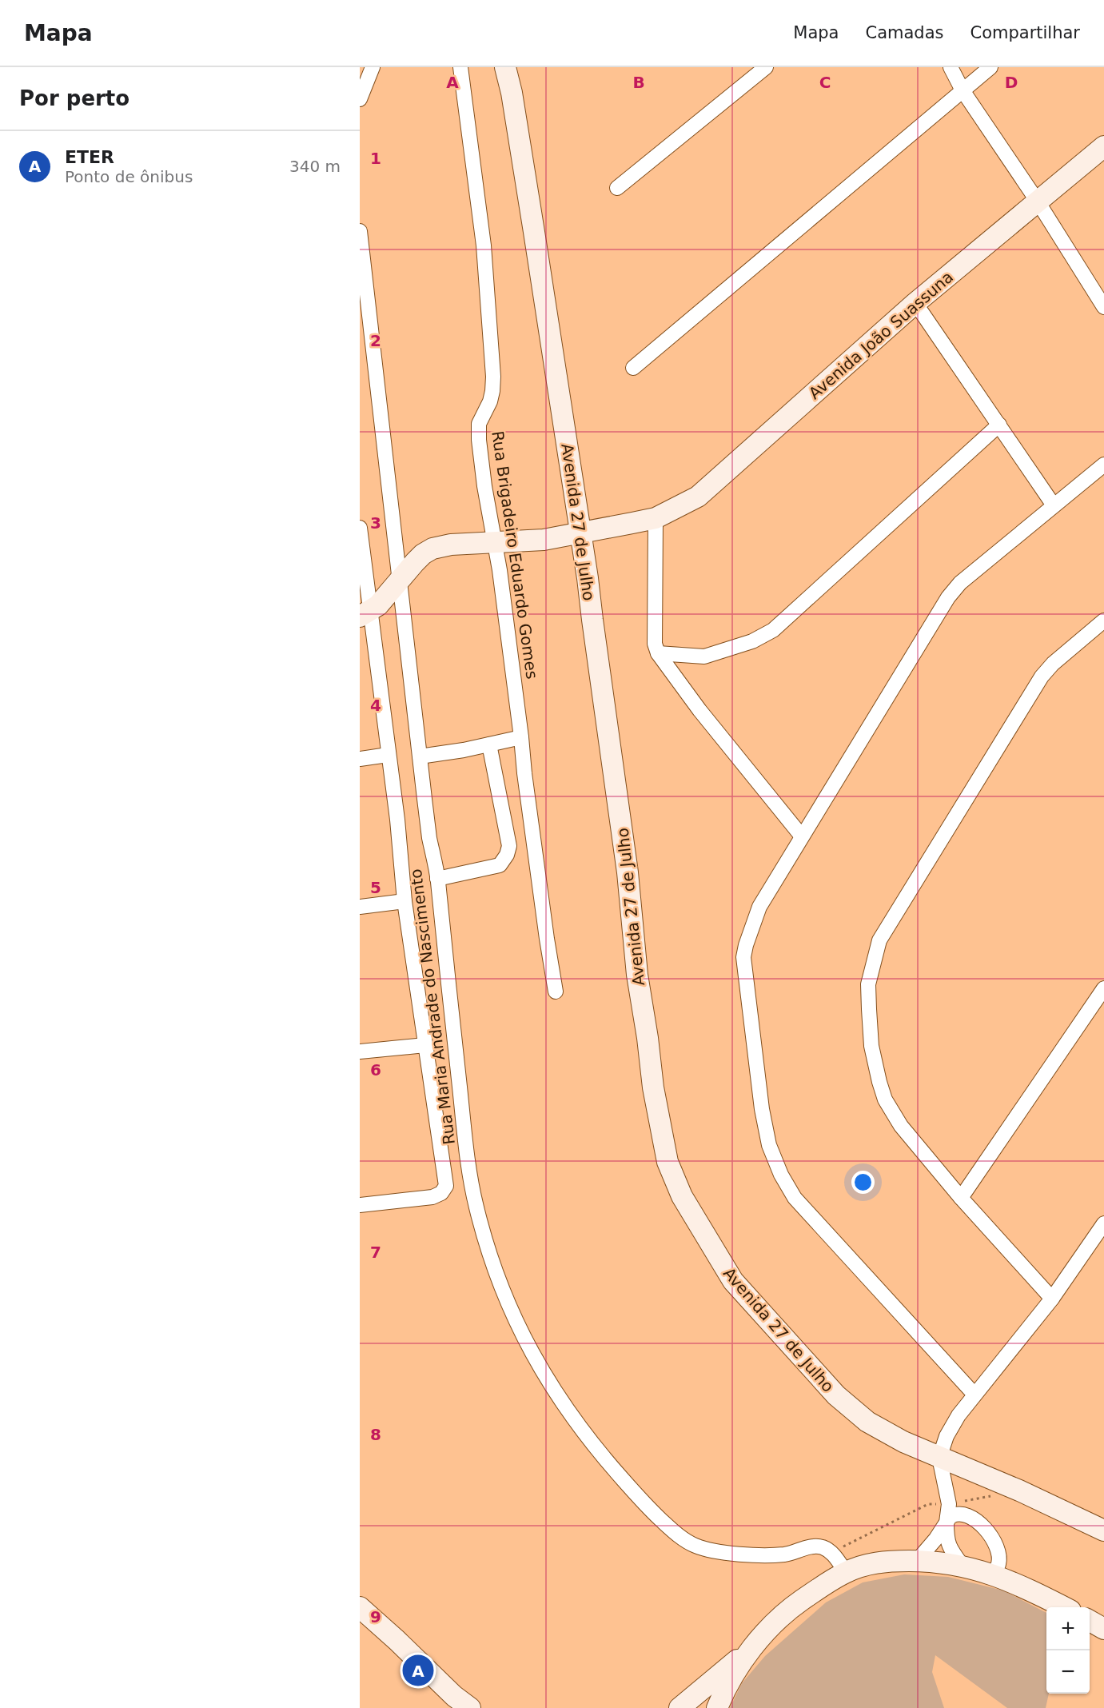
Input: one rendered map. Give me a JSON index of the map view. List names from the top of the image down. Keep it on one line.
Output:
{"streets":{"street":["Avenida João Suassuna","Avenida 27 de Julho","Rua Brigadeiro Eduardo Gomes","Rua Maria Andrade do Nascimento"]},"crossings":[["Avenida João Suassuna","Avenida 27 de Julho"],["Avenida João Suassuna","Rua Brigadeiro Eduardo Gomes"],["Avenida João Suassuna","Rua Maria Andrade do Nascimento"]],"page":{"header":"Mapa","nav":["Mapa","Camadas","Compartilhar"],"heading":"Por perto","list":[{"mark":"A","name":"ETER","note":"Ponto de ônibus","value":"340 m"}],"map_buttons":["+","−"],"pins":"A"},"grid":{"columns":["A","B","C","D"],"rows":["1","2","3","4","5","6","7","8","9"]}}
